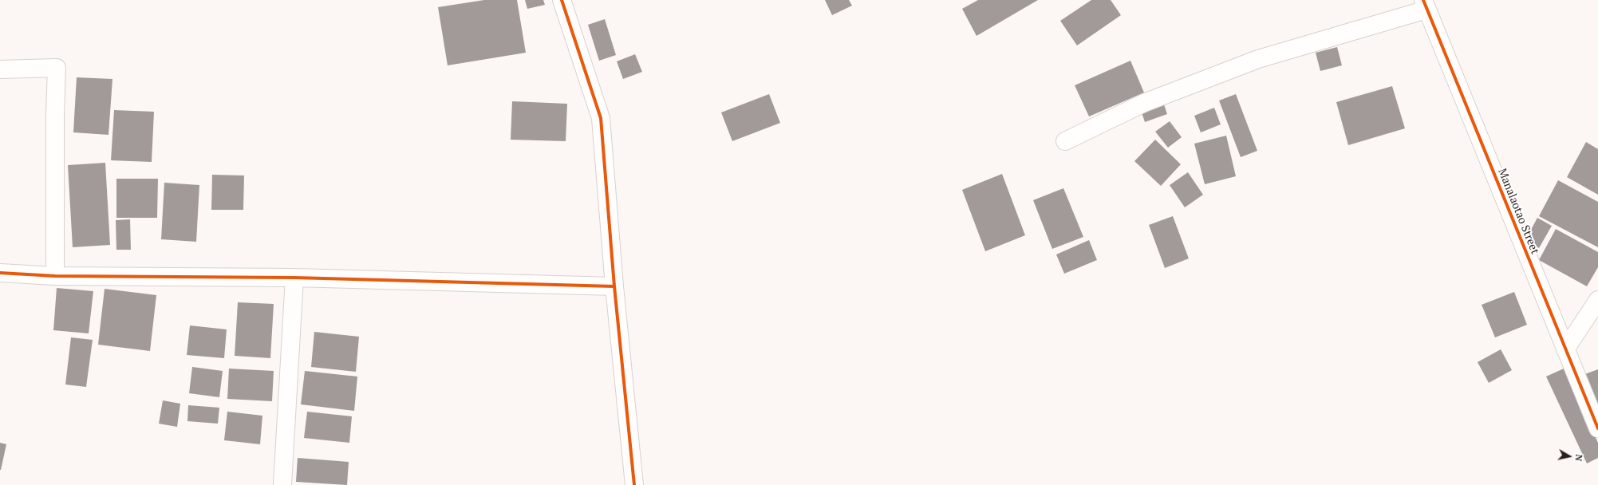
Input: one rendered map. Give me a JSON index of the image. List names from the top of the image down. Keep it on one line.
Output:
{"streets":{"street":["Manalaotao Street"]},"north":"right"}
